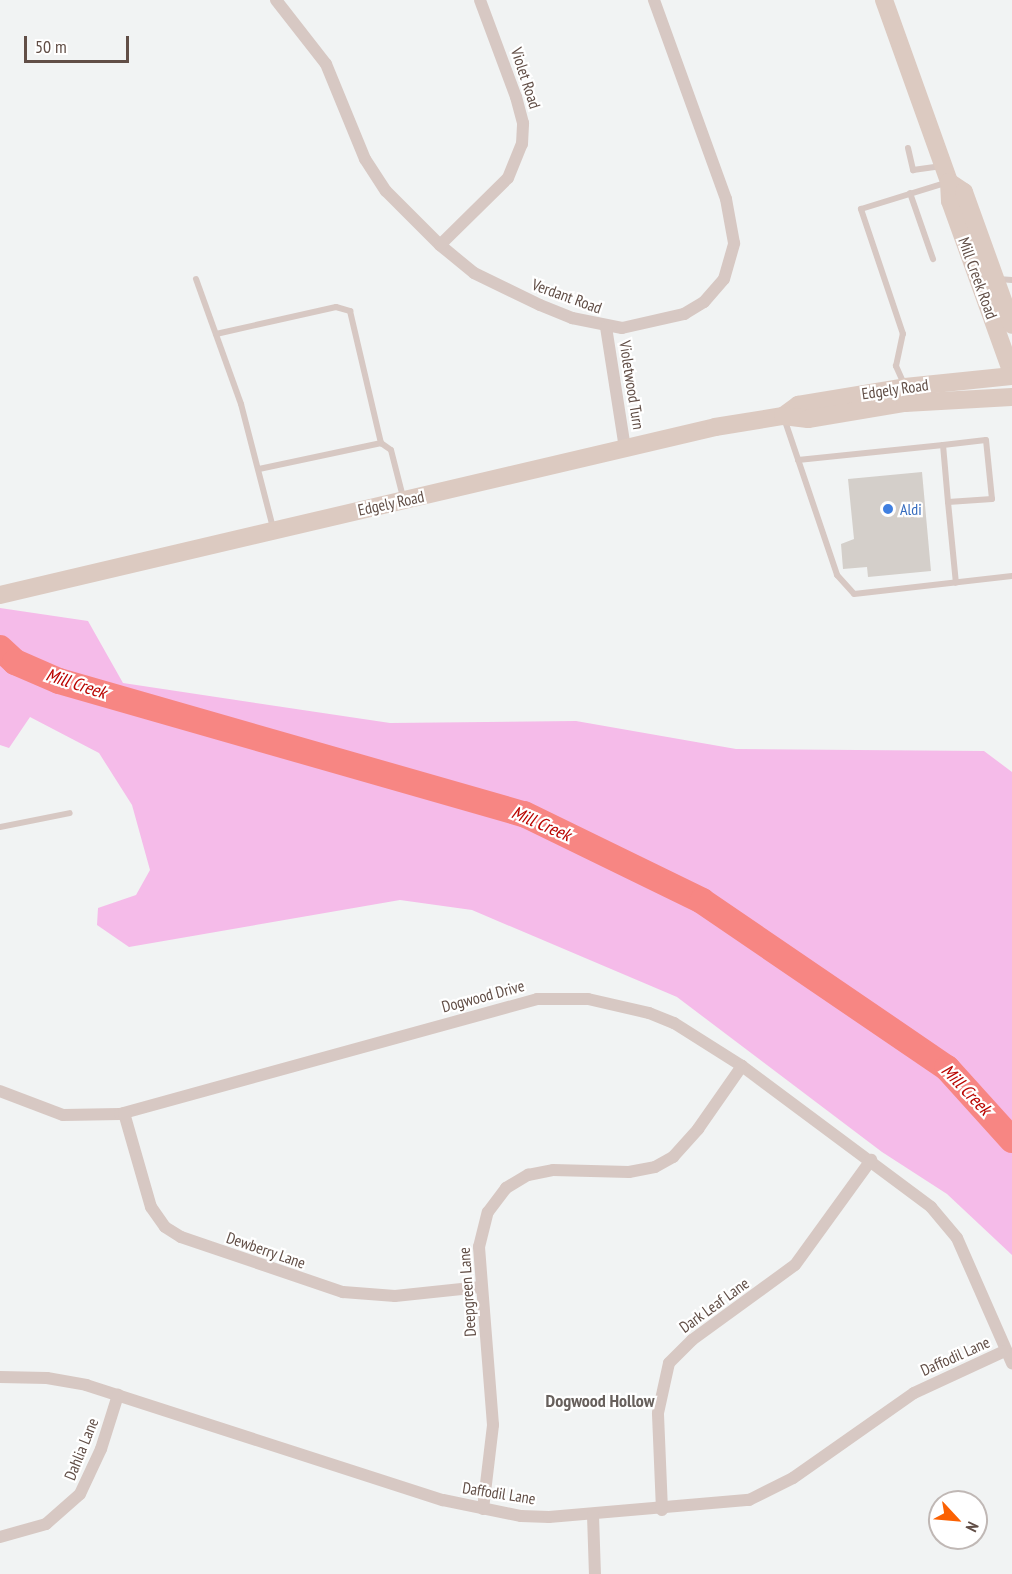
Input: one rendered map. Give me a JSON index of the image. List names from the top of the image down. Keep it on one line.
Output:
{"streets":{"main road":["Mill Creek Road","Edgely Road"],"street":["Violet Road","Verdant Road","Violetwood Turn","Dogwood Drive","Dewberry Lane","Deepgreen Lane","Dark Leaf Lane","Daffodil Lane","Dahlia Lane"]},"crossings":[["Violet Road","Verdant Road"],["Mill Creek Road","Edgely Road"],["Verdant Road","Violetwood Turn"],["Violetwood Turn","Edgely Road"],["Dogwood Drive","Dewberry Lane"],["Dogwood Drive","Deepgreen Lane"],["Dogwood Drive","Dark Leaf Lane"],["Dogwood Drive","Daffodil Lane"],["Dewberry Lane","Deepgreen Lane"],["Deepgreen Lane","Daffodil Lane"],["Dark Leaf Lane","Daffodil Lane"],["Daffodil Lane","Dahlia Lane"]],"districts":["Dogwood Hollow"],"water":["Mill Creek"],"places":["Aldi"],"scale_bar":"50 m","north":"bottom right"}
